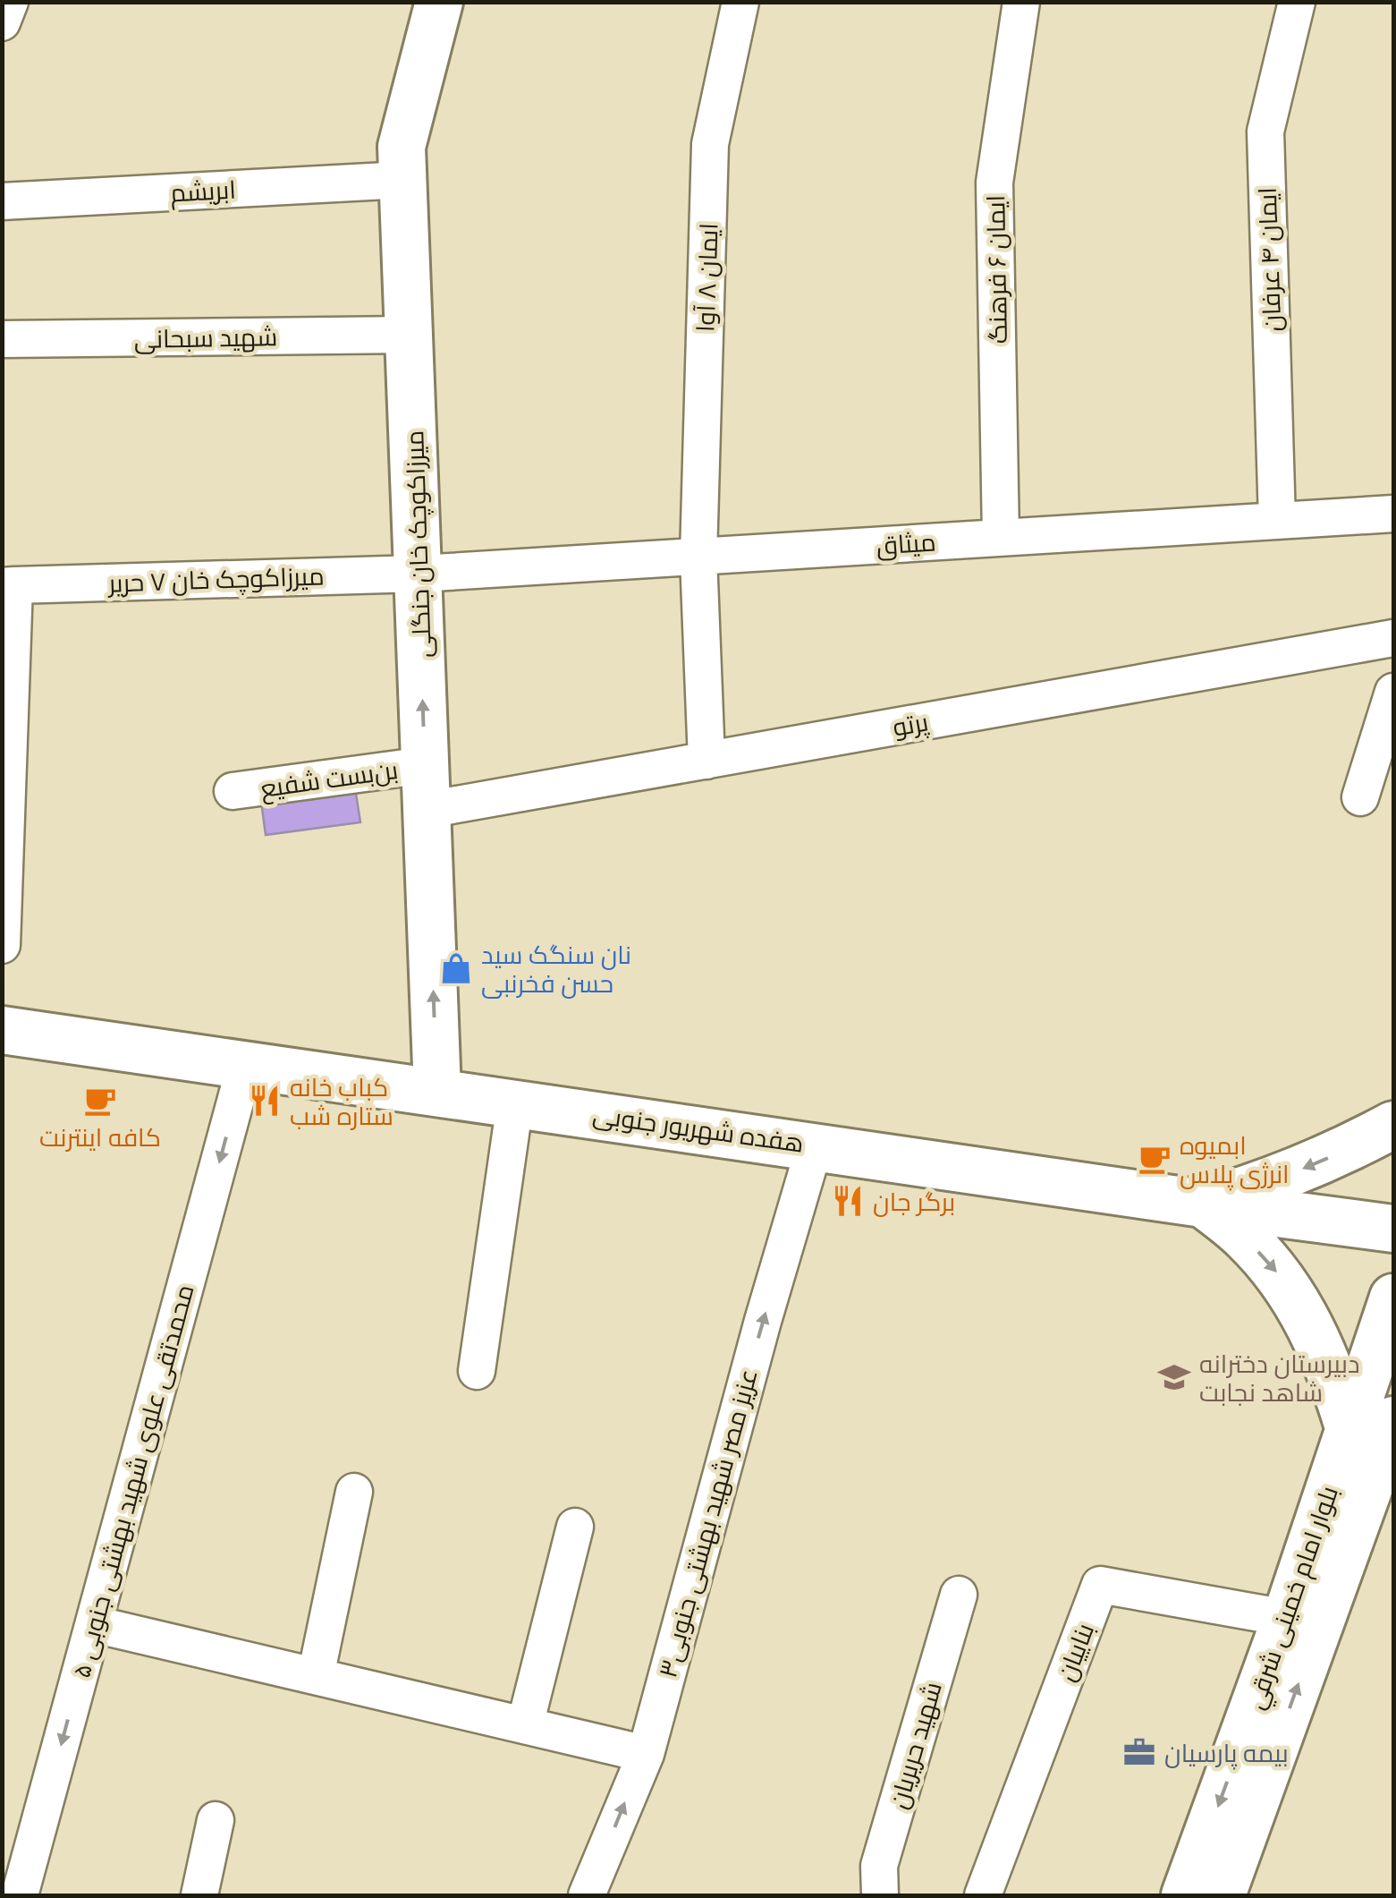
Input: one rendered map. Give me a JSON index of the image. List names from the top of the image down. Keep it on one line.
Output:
{"streets":{"main road":["میرزاکوچک خان جنگلی","هفده شهریور جنوبی","بلوار امام خمینی شرقي"],"street":["ابریشم","ایمان ۴ عرفان","ایمان ۶ فرهنگ","ایمان ۸ آوا","شهید سبحانی","میثاق","میرزاکوچک خان ۷ حریر","پرتو","بن‌بست شفیع","محمدتقی علوی شهید بهشتی جنوبی ۵","عزیز مصر شهید بهشتی جنوبی۳","بناییان","شهید حریریان"]},"crossings":[["ابریشم","میرزاکوچک خان جنگلی"],["ایمان ۴ عرفان","میثاق"],["ایمان ۶ فرهنگ","میثاق"],["ایمان ۸ آوا","میثاق"],["ایمان ۸ آوا","پرتو"],["شهید سبحانی","میرزاکوچک خان جنگلی"],["میثاق","میرزاکوچک خان جنگلی"],["میثاق","میرزاکوچک خان ۷ حریر"],["میرزاکوچک خان جنگلی","میرزاکوچک خان ۷ حریر"],["میرزاکوچک خان جنگلی","پرتو"],["میرزاکوچک خان جنگلی","بن‌بست شفیع"],["میرزاکوچک خان جنگلی","هفده شهریور جنوبی"],["پرتو","بن‌بست شفیع"],["هفده شهریور جنوبی","محمدتقی علوی شهید بهشتی جنوبی ۵"],["هفده شهریور جنوبی","عزیز مصر شهید بهشتی جنوبی۳"],["بلوار امام خمینی شرقي","بناییان"]],"one_way":["میرزاکوچک خان جنگلی"],"places":{"shop":["نان سنگک سید حسن فخرنبی"],"cafe":["کافه اینترنت","ابمیوه انرژی پلاس"],"restaurant":["کباب خانه ستاره شب","برگر جان"],"school or university":["دبیرستان دخترانه شاهد نجابت"],"office":["بیمه پارسیان"]}}
